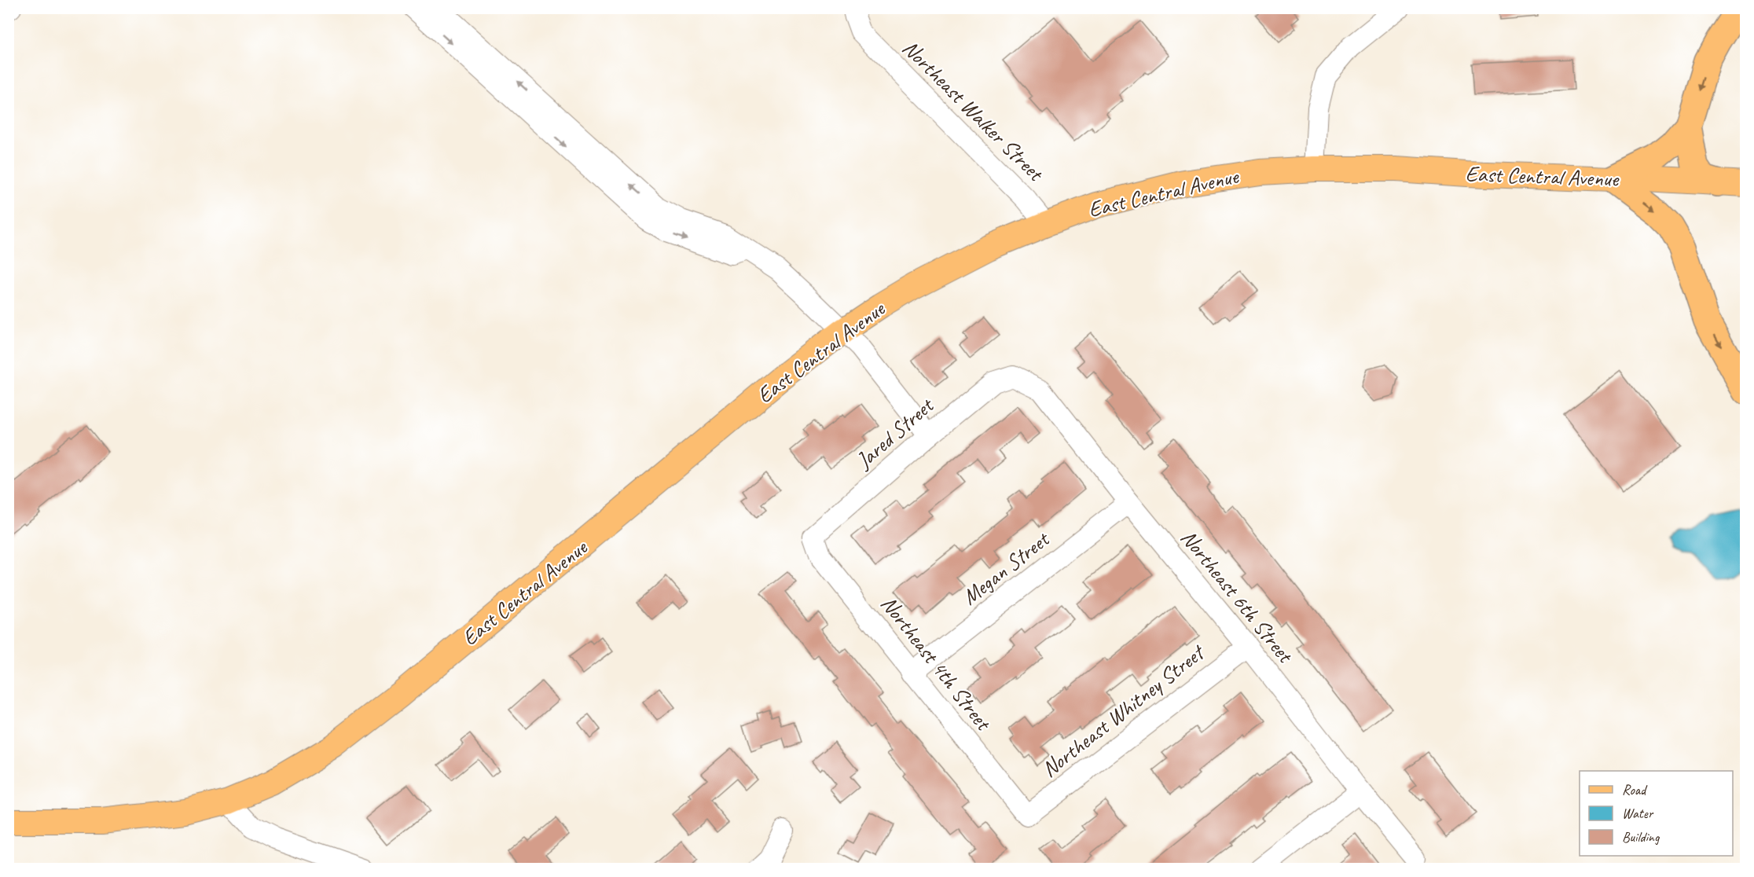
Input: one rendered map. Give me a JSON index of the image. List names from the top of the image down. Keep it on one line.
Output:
{"streets":{"main road":["East Central Avenue"],"street":["Northeast Walker Street","Jared Street","Megan Street","Northeast 6th Street","Northeast 4th Street","Northeast Whitney Street"]},"crossings":[["Northeast Walker Street","East Central Avenue"],["Jared Street","Northeast 6th Street"],["Jared Street","Northeast 4th Street"],["Megan Street","Northeast 6th Street"],["Megan Street","Northeast 4th Street"],["Northeast 6th Street","Northeast Whitney Street"],["Northeast 4th Street","Northeast Whitney Street"]],"legend":["Road","Water","Building"]}
